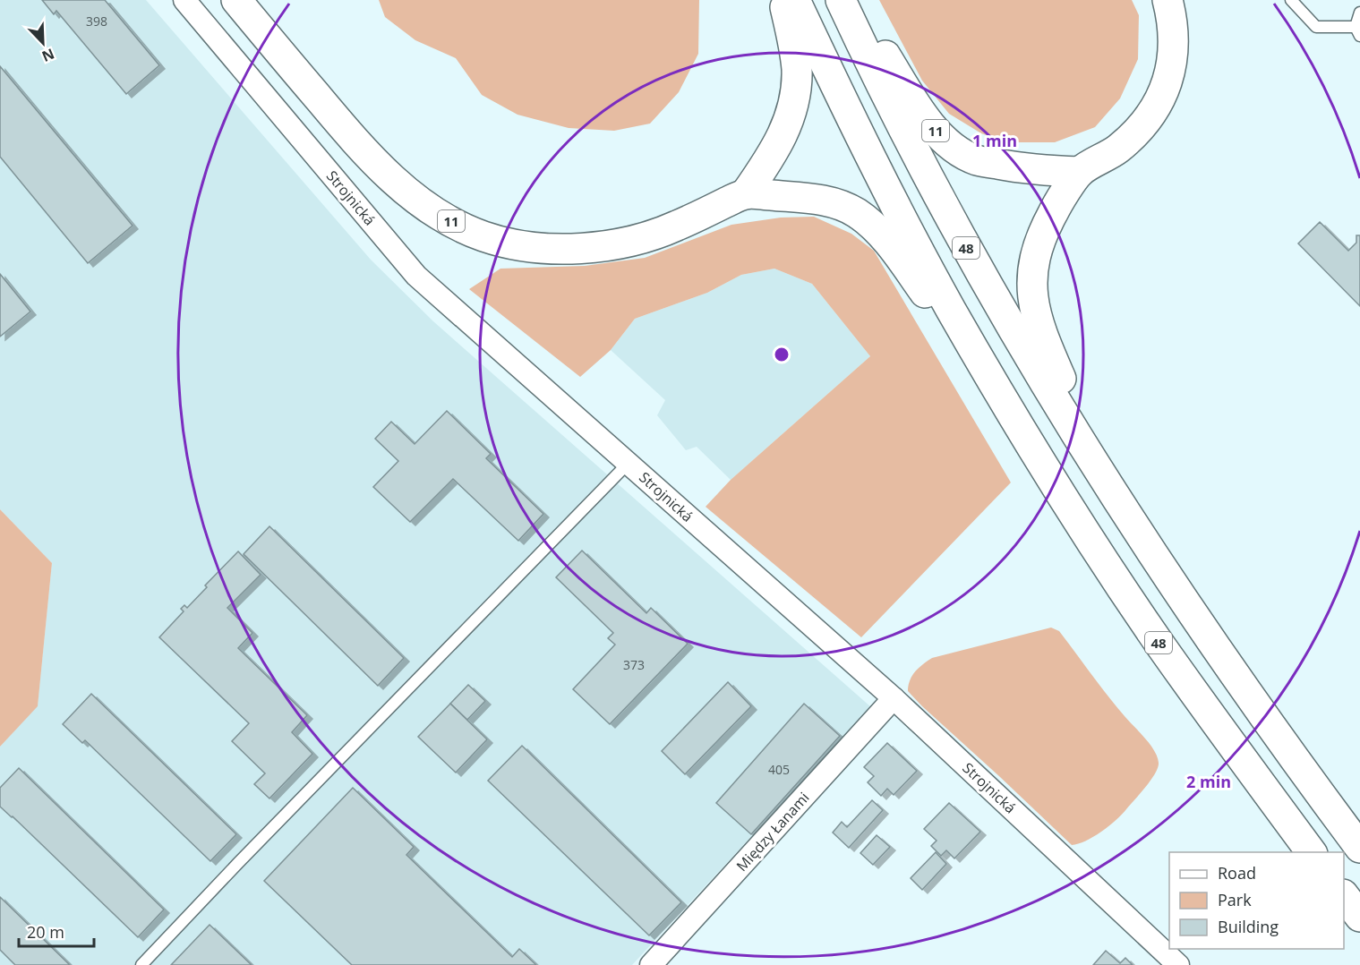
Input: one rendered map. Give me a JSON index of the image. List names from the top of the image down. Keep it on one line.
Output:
{"streets":{"highway":["11","48"],"street":["Strojnická","Między Łanami"]},"crossings":[["Strojnická","Między Łanami"]],"house_numbers":["398","373","405"],"legend":["Road","Park","Building"],"scale_bar":"20 m","north":"bottom right","rings":["1 min","2 min"]}
